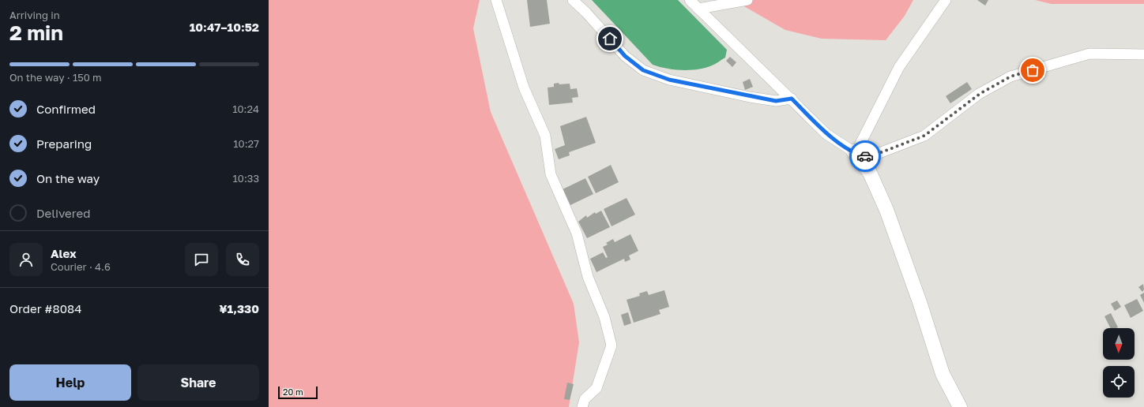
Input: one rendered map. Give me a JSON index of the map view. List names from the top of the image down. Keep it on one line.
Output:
{"scale_bar":"20 m","north":"bottom","page":{"heading":["2 min","Arriving in","10:47–10:52"],"panel":["Alex","Courier · 4.6","Order #8084","¥1,330"],"bar":"On the way · 150 m","list":[["Confirmed","10:24"],["Preparing","10:27"],["On the way","10:33"],"Delivered"],"buttons":["Help","Share"],"scale":"20 m"}}
